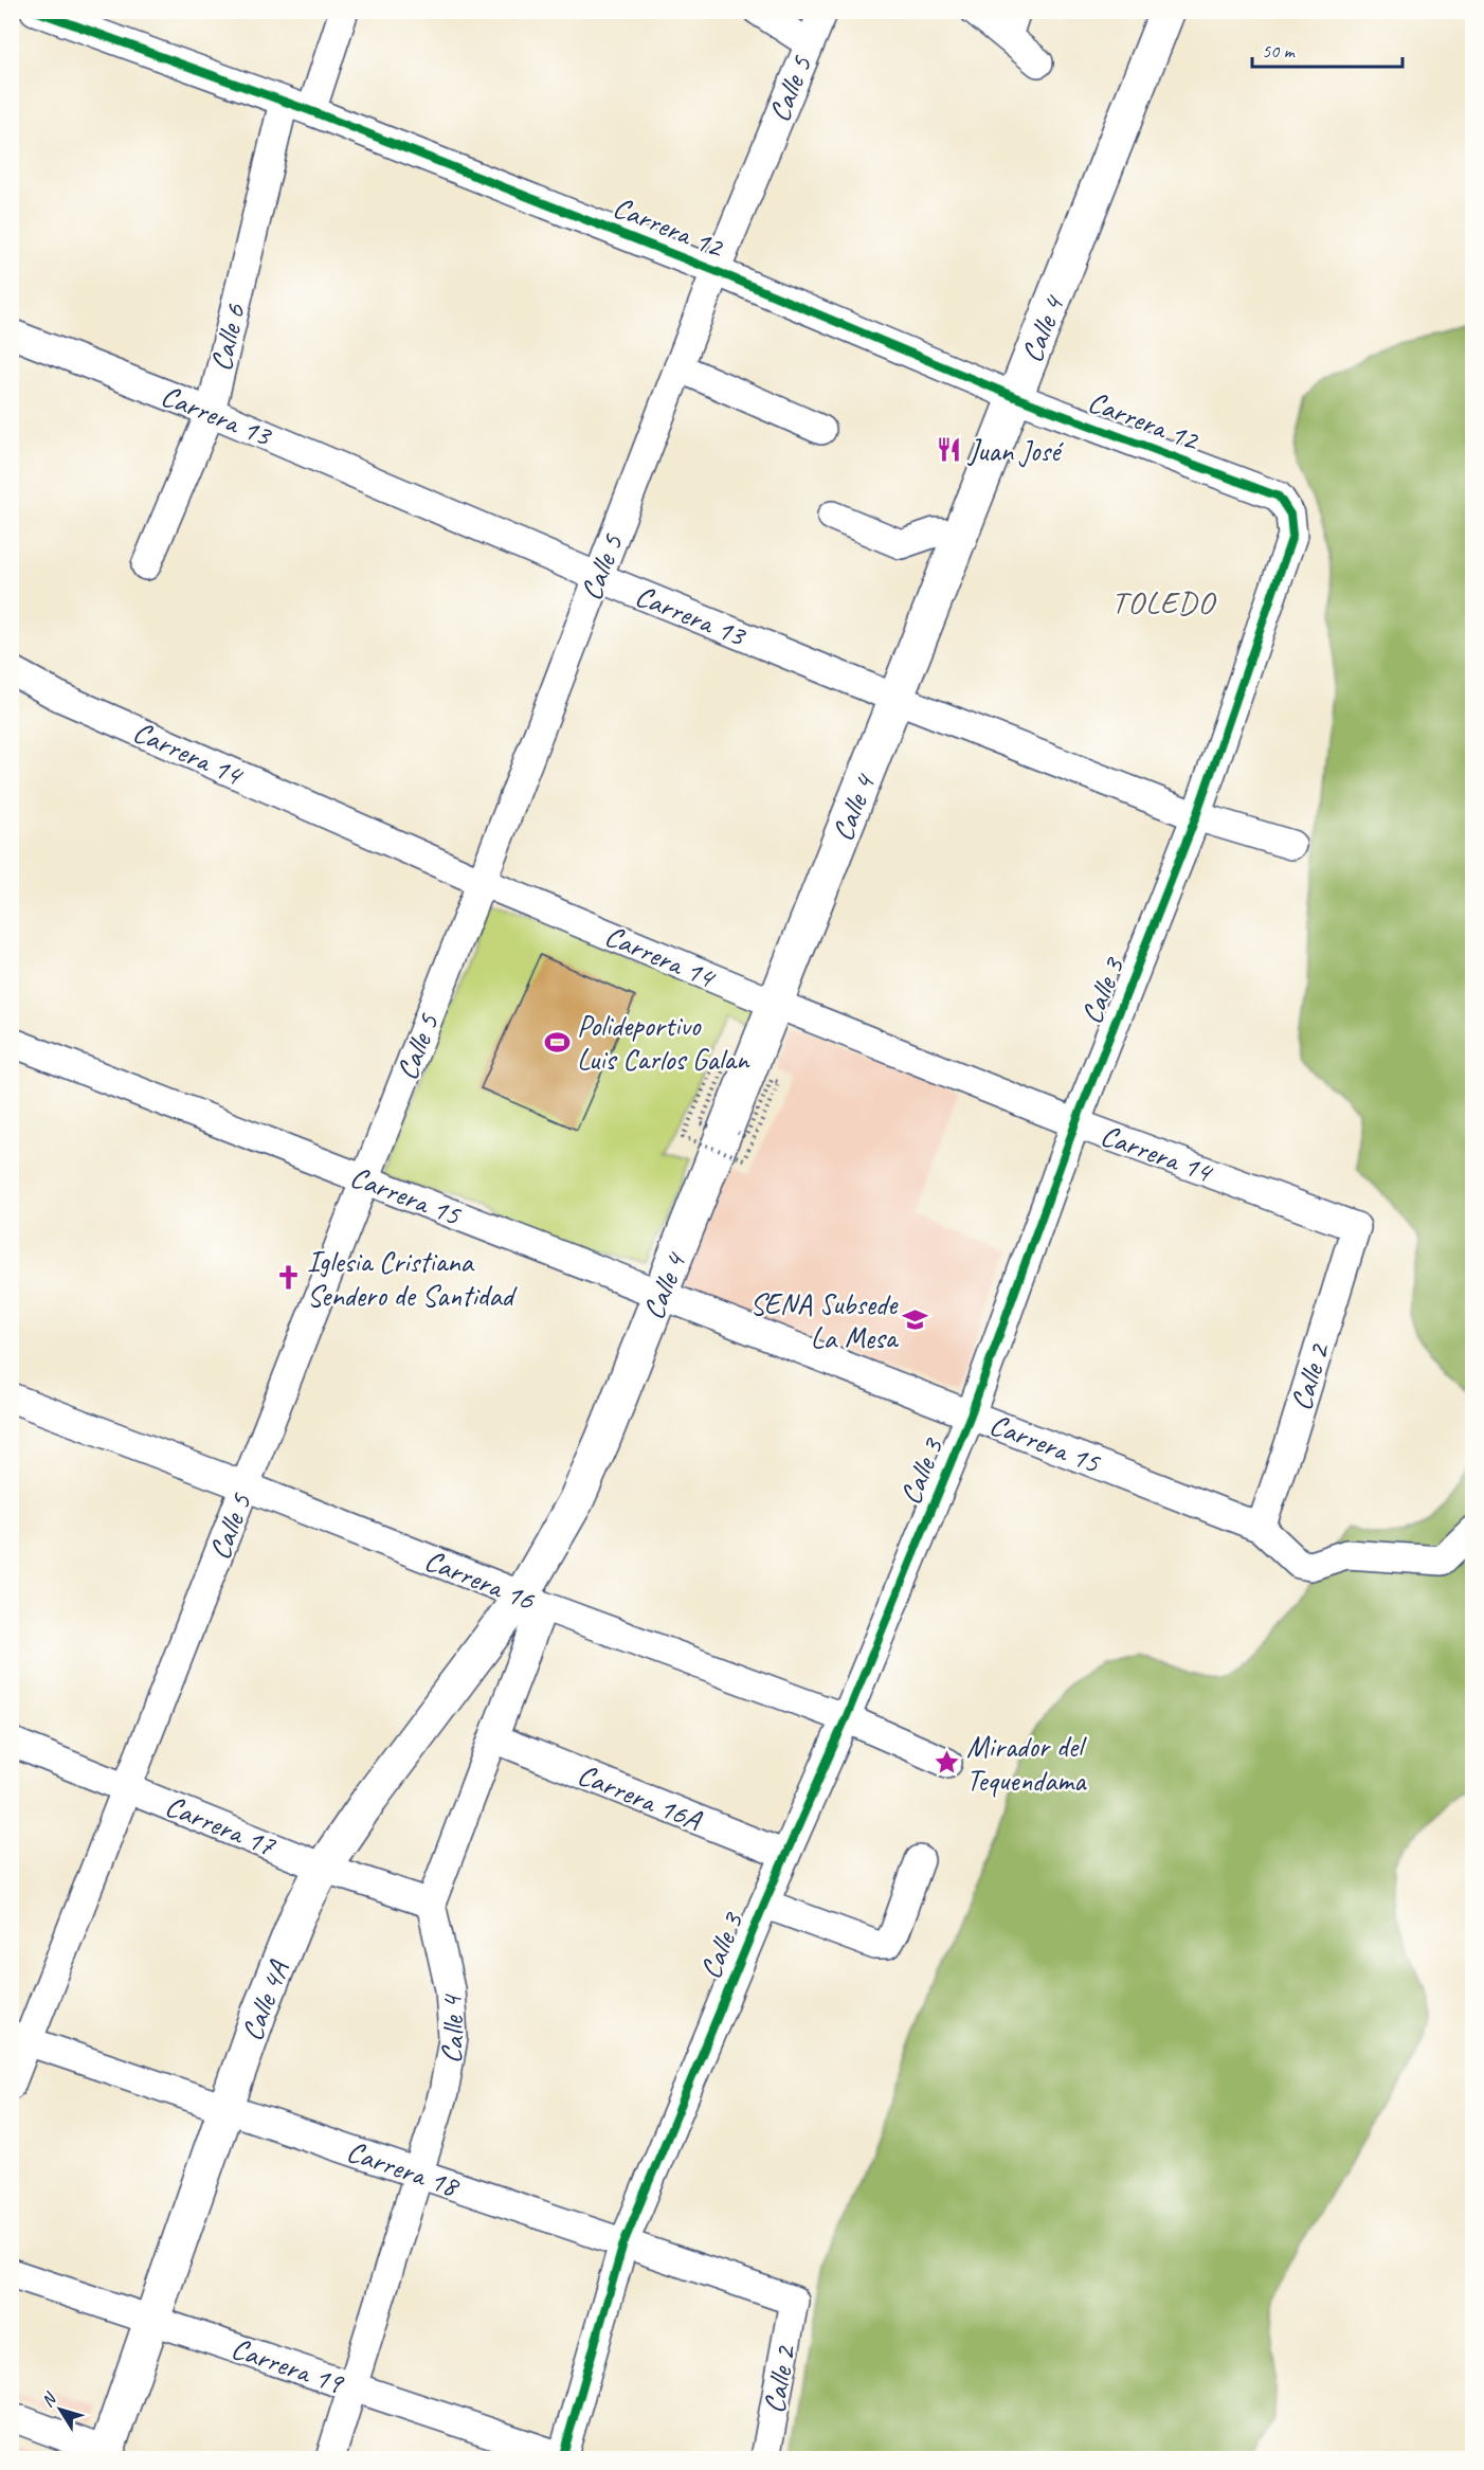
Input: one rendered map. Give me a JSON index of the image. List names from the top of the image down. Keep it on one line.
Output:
{"streets":{"main road":["Calle 4","Calle 4A"],"street":["Calle 5","Carrera 12","Calle 6","Carrera 13","Carrera 14","Calle 3","Carrera 15","Calle 2","Carrera 16","Carrera 16A","Carrera 17","Carrera 18","Carrera 19"]},"crossings":[["Calle 5","Carrera 12"],["Calle 5","Carrera 13"],["Calle 5","Carrera 14"],["Calle 5","Carrera 15"],["Calle 5","Carrera 16"],["Calle 5","Carrera 17"],["Calle 5","Carrera 18"],["Carrera 12","Calle 4"],["Carrera 12","Calle 6"],["Carrera 12","Calle 3"],["Calle 4","Carrera 13"],["Calle 4","Carrera 14"],["Calle 4","Carrera 15"],["Calle 4","Carrera 16"],["Calle 4","Carrera 16A"],["Calle 4","Carrera 17"],["Calle 4","Calle 4A"],["Calle 4","Carrera 18"],["Calle 4","Carrera 19"],["Calle 6","Carrera 13"],["Carrera 13","Calle 3"],["Carrera 14","Calle 3"],["Carrera 14","Calle 2"],["Calle 3","Carrera 15"],["Calle 3","Carrera 16"],["Calle 3","Carrera 16A"],["Calle 3","Carrera 18"],["Calle 3","Carrera 19"],["Carrera 15","Calle 2"],["Calle 2","Carrera 18"],["Carrera 16","Calle 4A"],["Carrera 17","Calle 4A"],["Calle 4A","Carrera 18"],["Calle 4A","Carrera 19"]],"districts":["TOLEDO"],"places":{"restaurant":["Juan José"],"sports":["Polideportivo Luis Carlos Galan"],"church":["Iglesia Cristiana Sendero de Santidad"],"school or university":["SENA Subsede La Mesa"],"place":["Mirador del Tequendama"]},"scale_bar":"50 m","north":"top left"}
